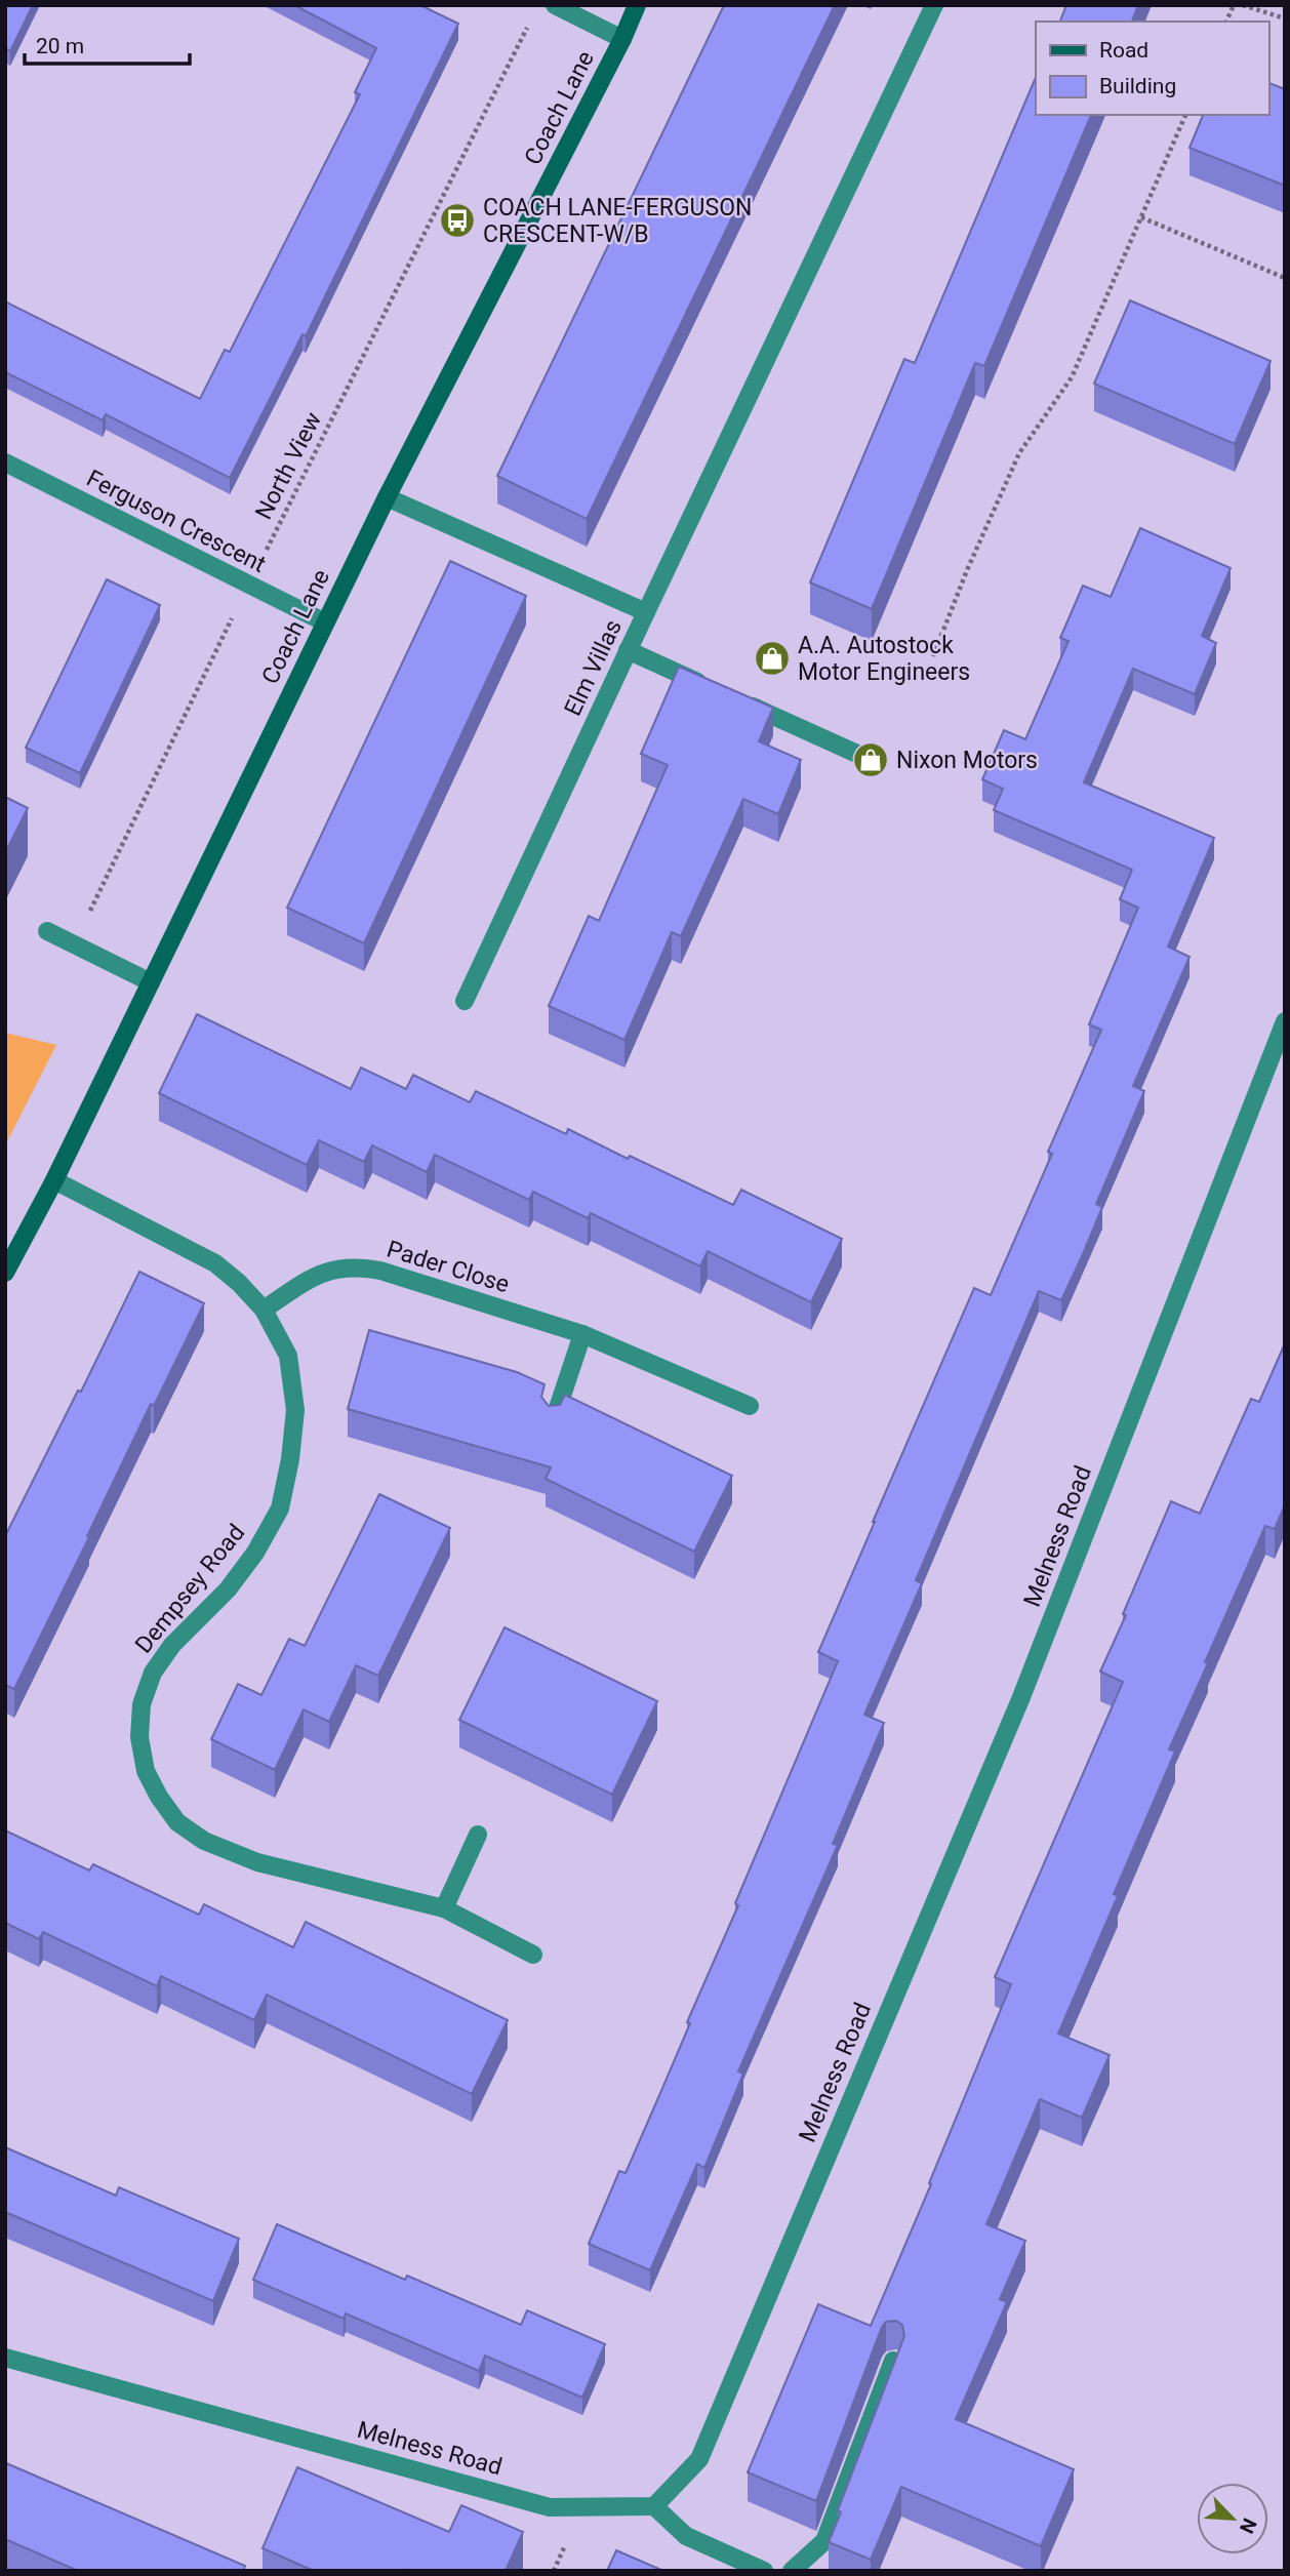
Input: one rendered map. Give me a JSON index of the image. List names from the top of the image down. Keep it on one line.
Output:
{"streets":{"street":["Coach Lane","Ferguson Crescent","Elm Villas","Pader Close","Melness Road","Dempsey Road"],"path":["North View"]},"crossings":[["Coach Lane","Ferguson Crescent"],["Coach Lane","Elm Villas"],["Coach Lane","Dempsey Road"],["North View","Ferguson Crescent"],["Pader Close","Dempsey Road"]],"places":{"bus stop":["COACH LANE-FERGUSON CRESCENT-W/B"],"shop":["A.A. Autostock Motor Engineers","Nixon Motors"]},"legend":["Road","Building"],"scale_bar":"20 m","north":"bottom right"}
